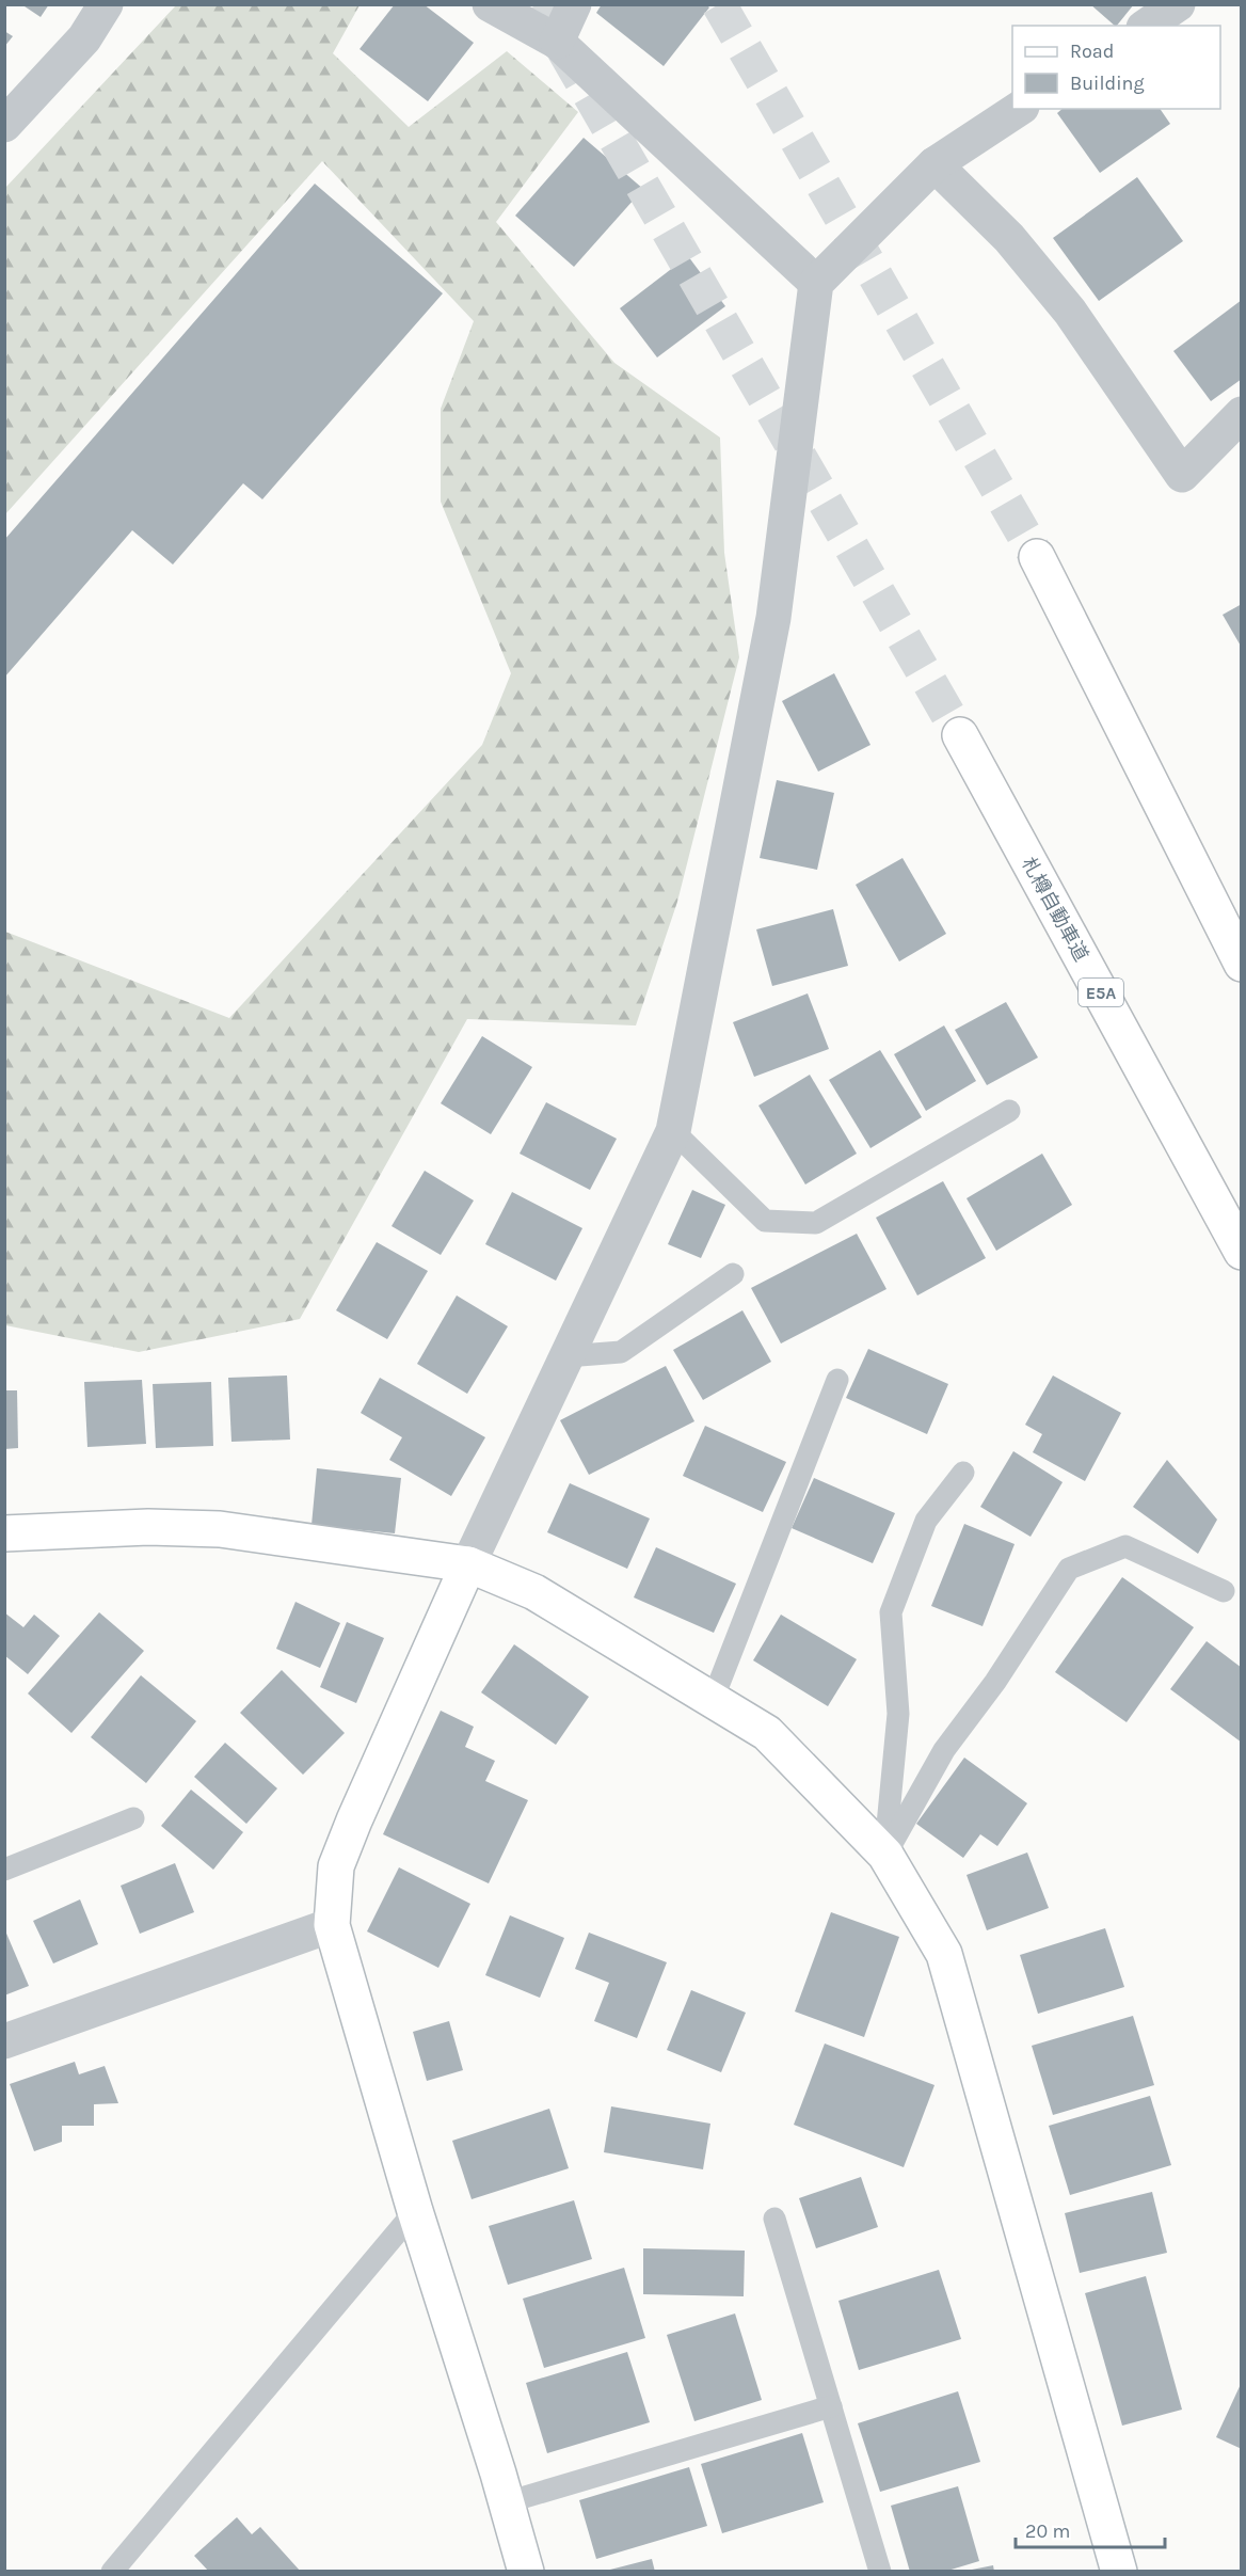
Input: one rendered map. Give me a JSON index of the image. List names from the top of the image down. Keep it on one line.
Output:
{"streets":{"main road":["札樽自動車道","E5A"]},"legend":["Road","Building"],"scale_bar":"20 m"}
